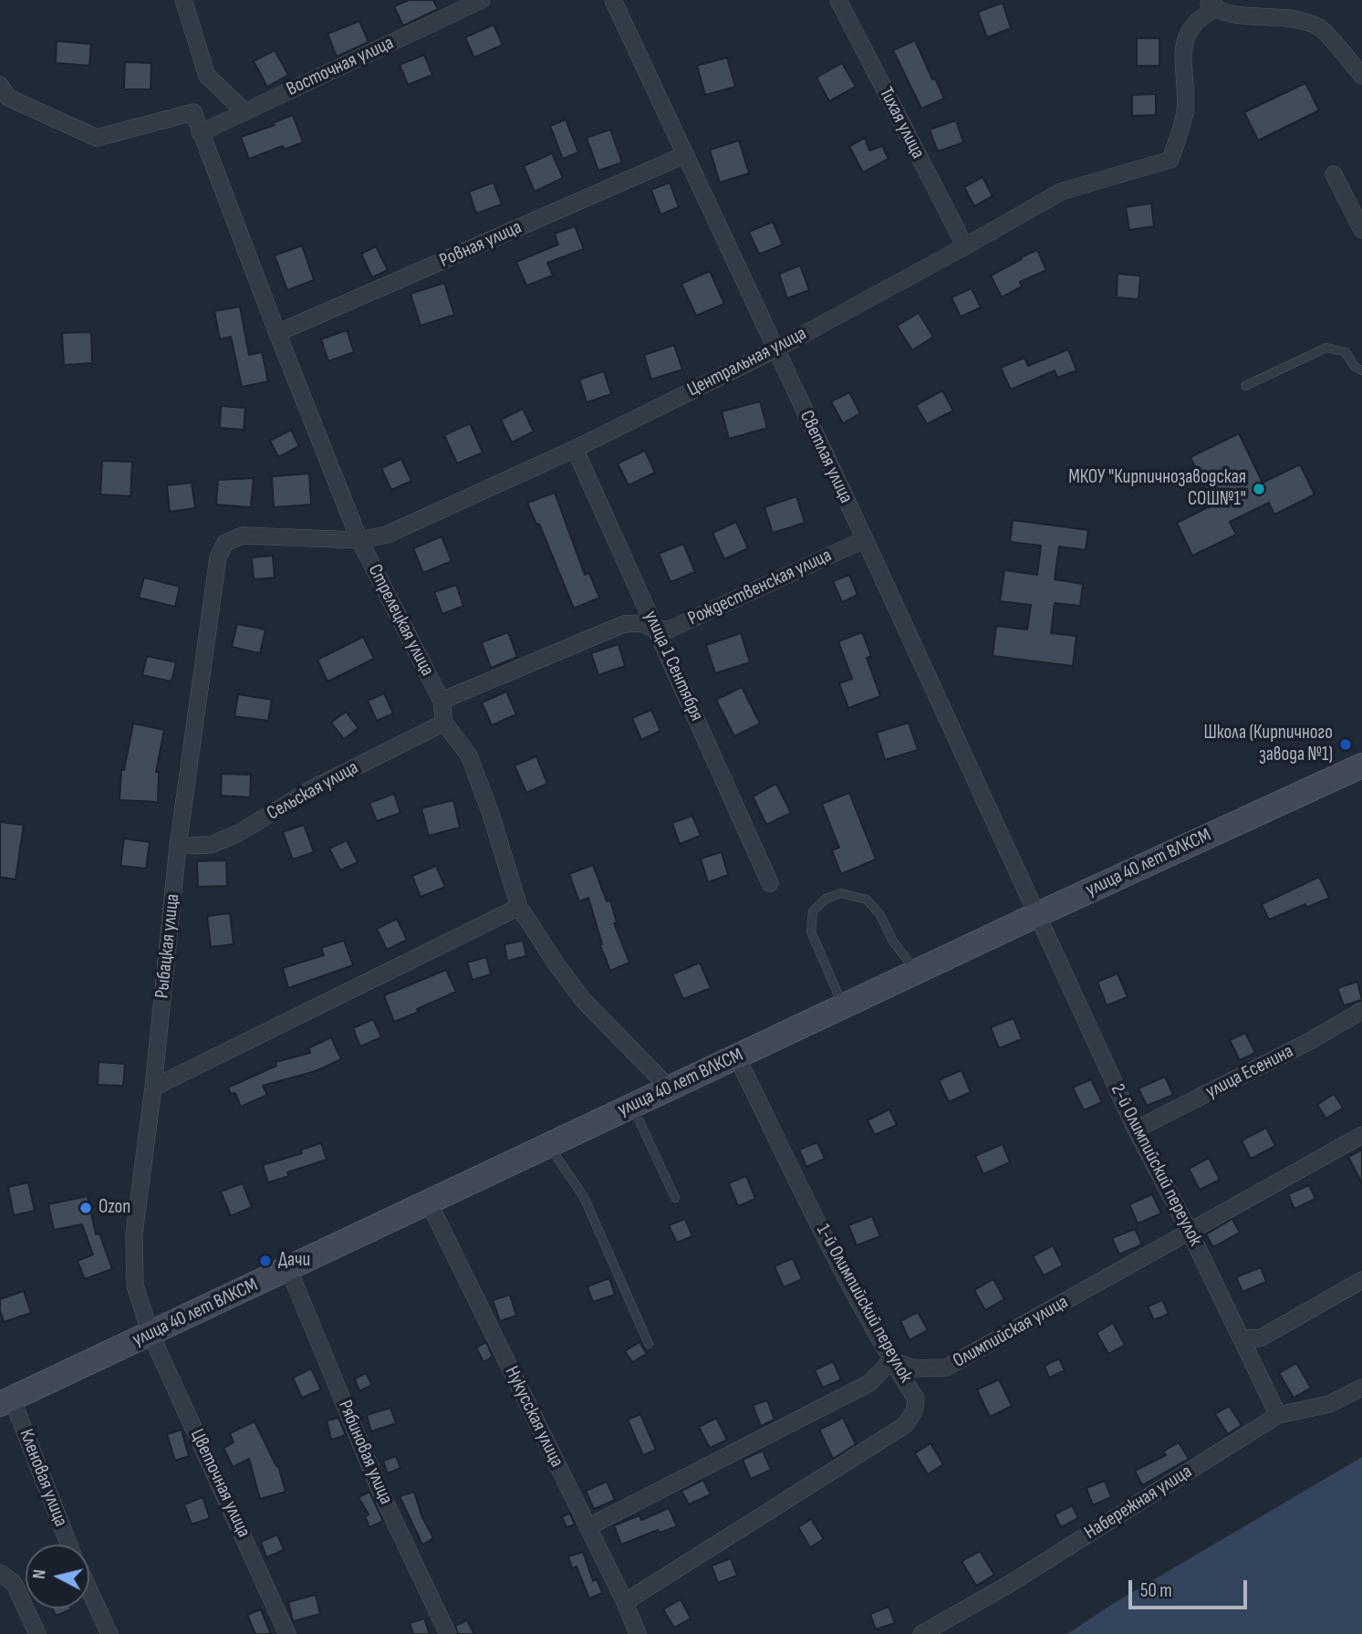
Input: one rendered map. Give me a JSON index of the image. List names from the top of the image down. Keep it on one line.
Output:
{"streets":{"street":["Восточная улица","Тихая улица","Ровная улица","Центральная улица","Светлая улица","Рождественская улица","Стрелецкая улица","улица 1 Сентября","Сельская улица","улица 40 лет ВЛКСМ","Рыбацкая улица","улица Есенина","2-й Олимпийский переулок","1-й Олимпийский переулок","Олимпийская улица","Нукусская улица","Рябиновая улица","Кленовая улица","Цветочная улица","Набережная улица"]},"crossings":[["Восточная улица","Стрелецкая улица"],["Тихая улица","Центральная улица"],["Ровная улица","Светлая улица"],["Ровная улица","Стрелецкая улица"],["Центральная улица","Светлая улица"],["Центральная улица","Стрелецкая улица"],["Центральная улица","улица 1 Сентября"],["Центральная улица","Рыбацкая улица"],["Светлая улица","Рождественская улица"],["Светлая улица","улица 40 лет ВЛКСМ"],["Светлая улица","2-й Олимпийский переулок"],["Рождественская улица","Стрелецкая улица"],["Рождественская улица","улица 1 Сентября"],["Стрелецкая улица","Сельская улица"],["Стрелецкая улица","улица 40 лет ВЛКСМ"],["Сельская улица","Рыбацкая улица"],["улица 40 лет ВЛКСМ","Рыбацкая улица"],["улица 40 лет ВЛКСМ","2-й Олимпийский переулок"],["улица 40 лет ВЛКСМ","1-й Олимпийский переулок"],["улица 40 лет ВЛКСМ","Нукусская улица"],["улица 40 лет ВЛКСМ","Рябиновая улица"],["улица 40 лет ВЛКСМ","Кленовая улица"],["улица 40 лет ВЛКСМ","Цветочная улица"],["Рыбацкая улица","Цветочная улица"],["улица Есенина","2-й Олимпийский переулок"],["2-й Олимпийский переулок","Олимпийская улица"],["2-й Олимпийский переулок","Набережная улица"],["1-й Олимпийский переулок","Олимпийская улица"],["1-й Олимпийский переулок","Нукусская улица"]],"places":["МКОУ \"Кирпичнозаводская СОШ№1\"","Школа (Кирпичного завода №1)","Ozon","Дачи"],"scale_bar":"50 m","north":"left"}
